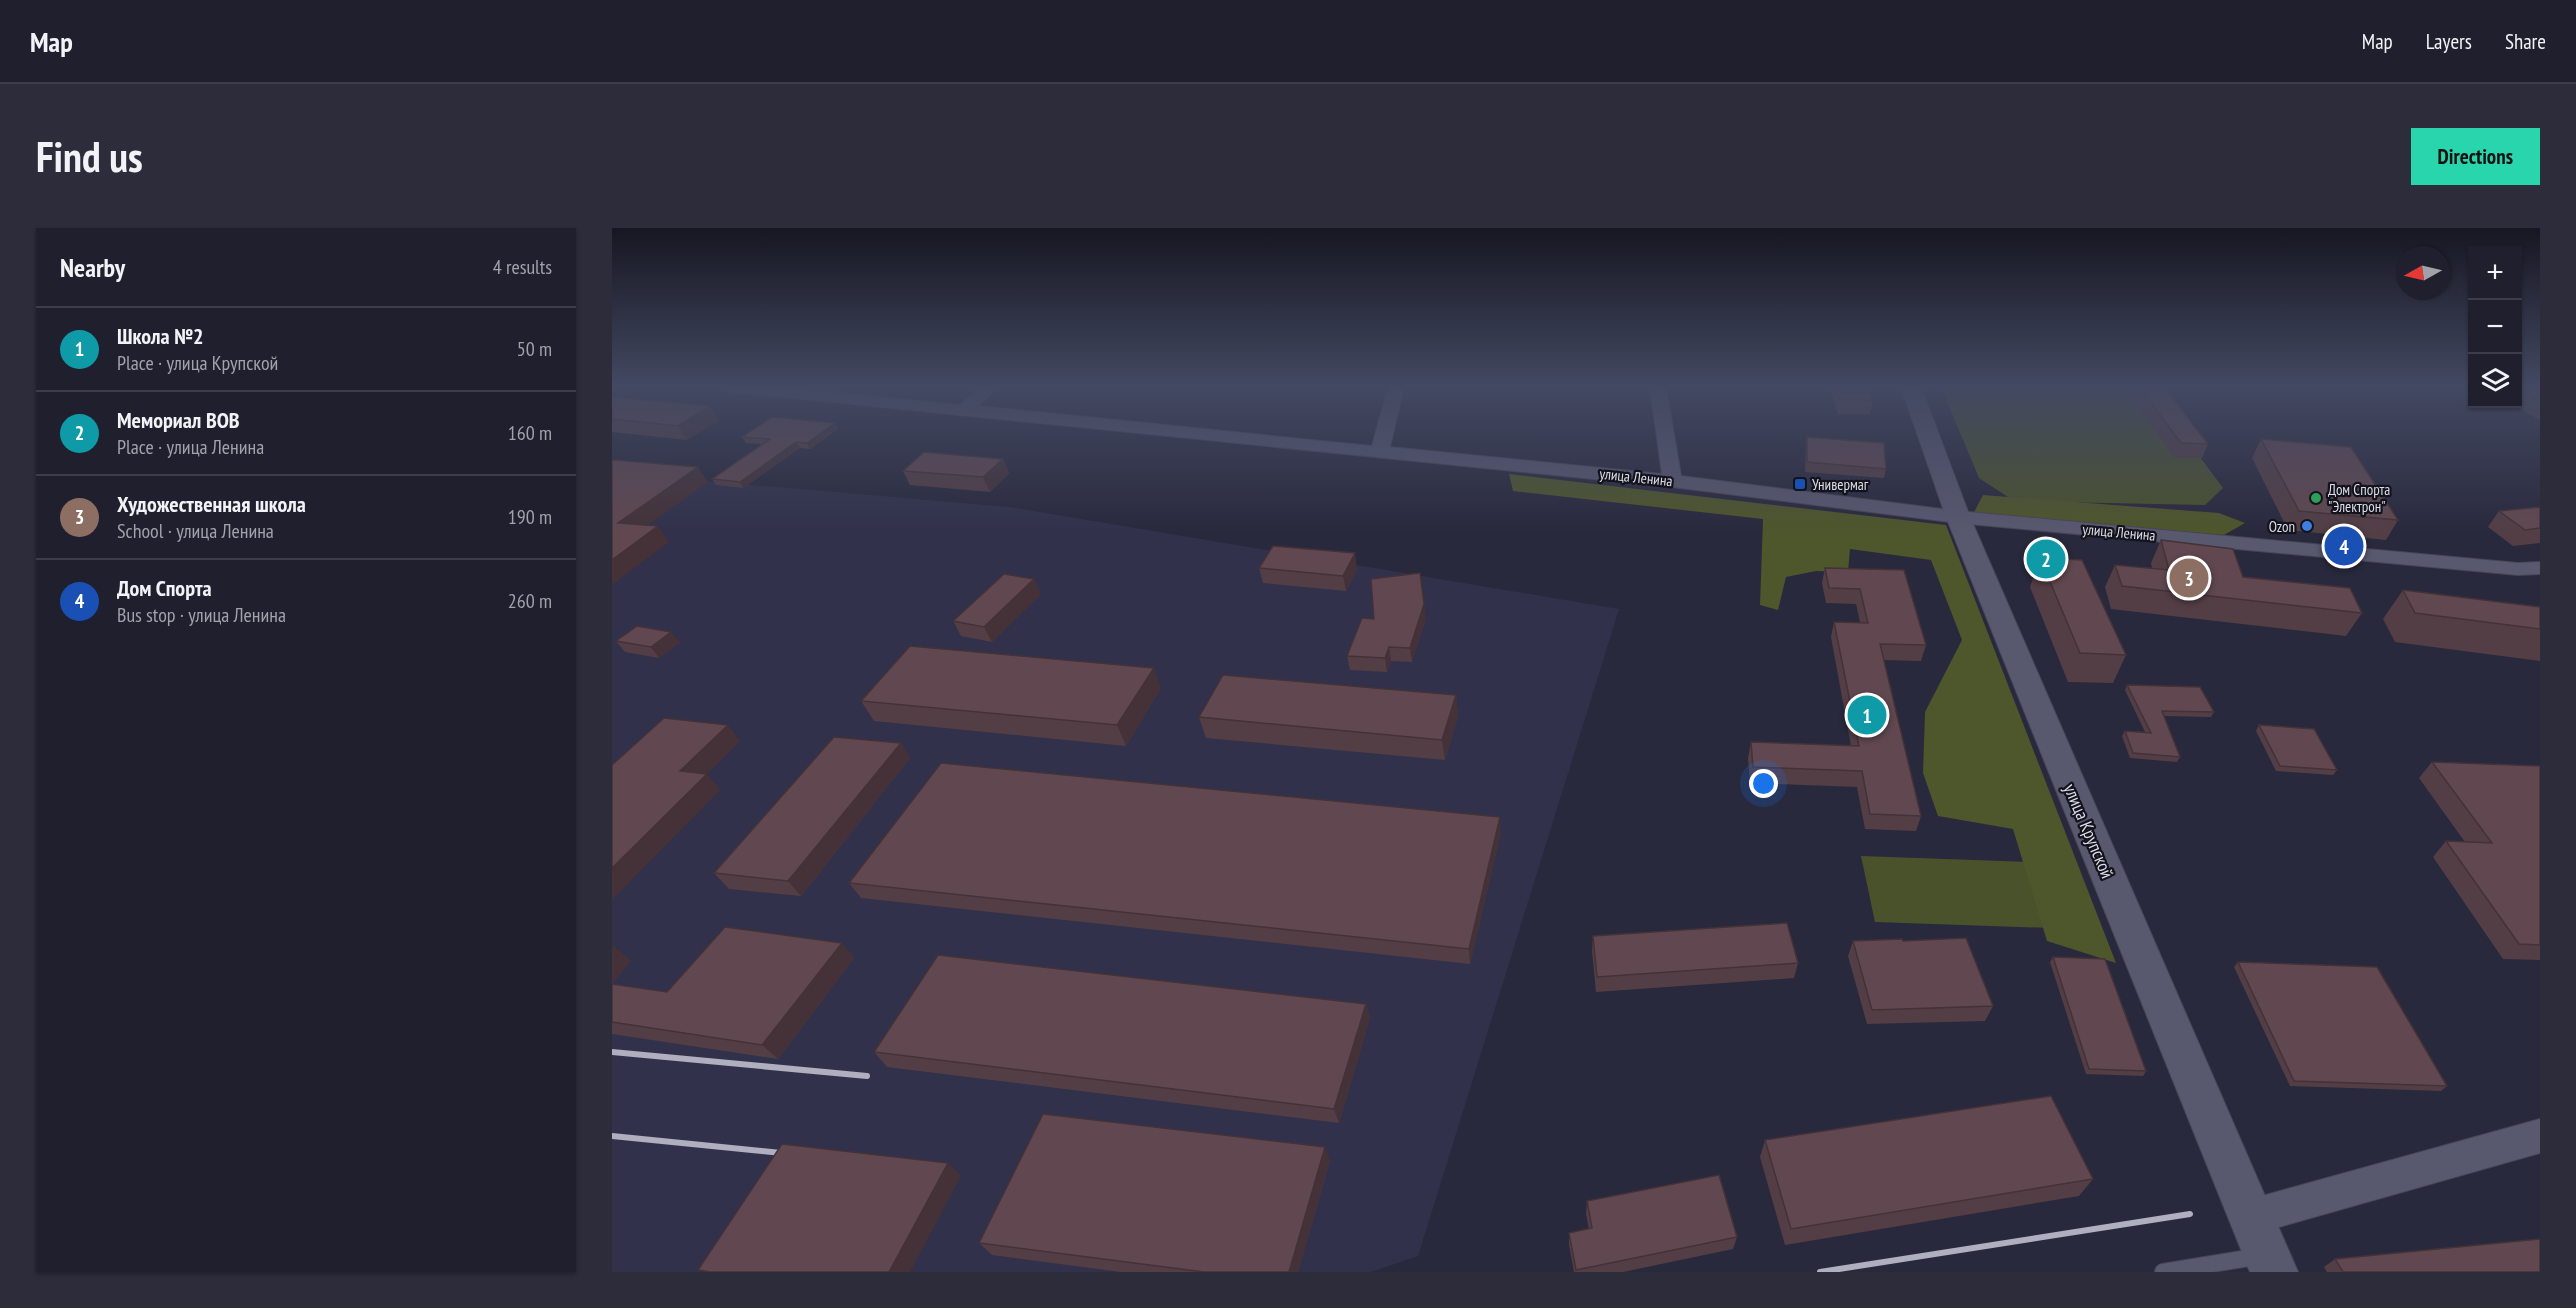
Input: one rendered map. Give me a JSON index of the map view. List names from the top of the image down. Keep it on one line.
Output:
{"streets":{"street":["улица Ленина","улица Крупской"]},"crossings":[["улица Ленина","улица Крупской"]],"places":{"transit":["Универмаг"],"other":["Дом Спорта \"Электрон\"","Ozon"]},"north":"left","page":{"header":"Map","nav":["Map","Layers","Share"],"buttons":"Directions","title":"Find us","heading":["Nearby","4 results"],"map_buttons":["+","−"],"list":[{"mark":"1","name":"Школа №2","note":"Place · улица Крупской","value":"50 m"},{"mark":"2","name":"Мемориал ВОВ","note":"Place · улица Ленина","value":"160 m"},{"mark":"3","name":"Художественная школа","note":"School · улица Ленина","value":"190 m"},{"mark":"4","name":"Дом Спорта","note":"Bus stop · улица Ленина","value":"260 m"}],"pins":["4","2","3","1"]}}
